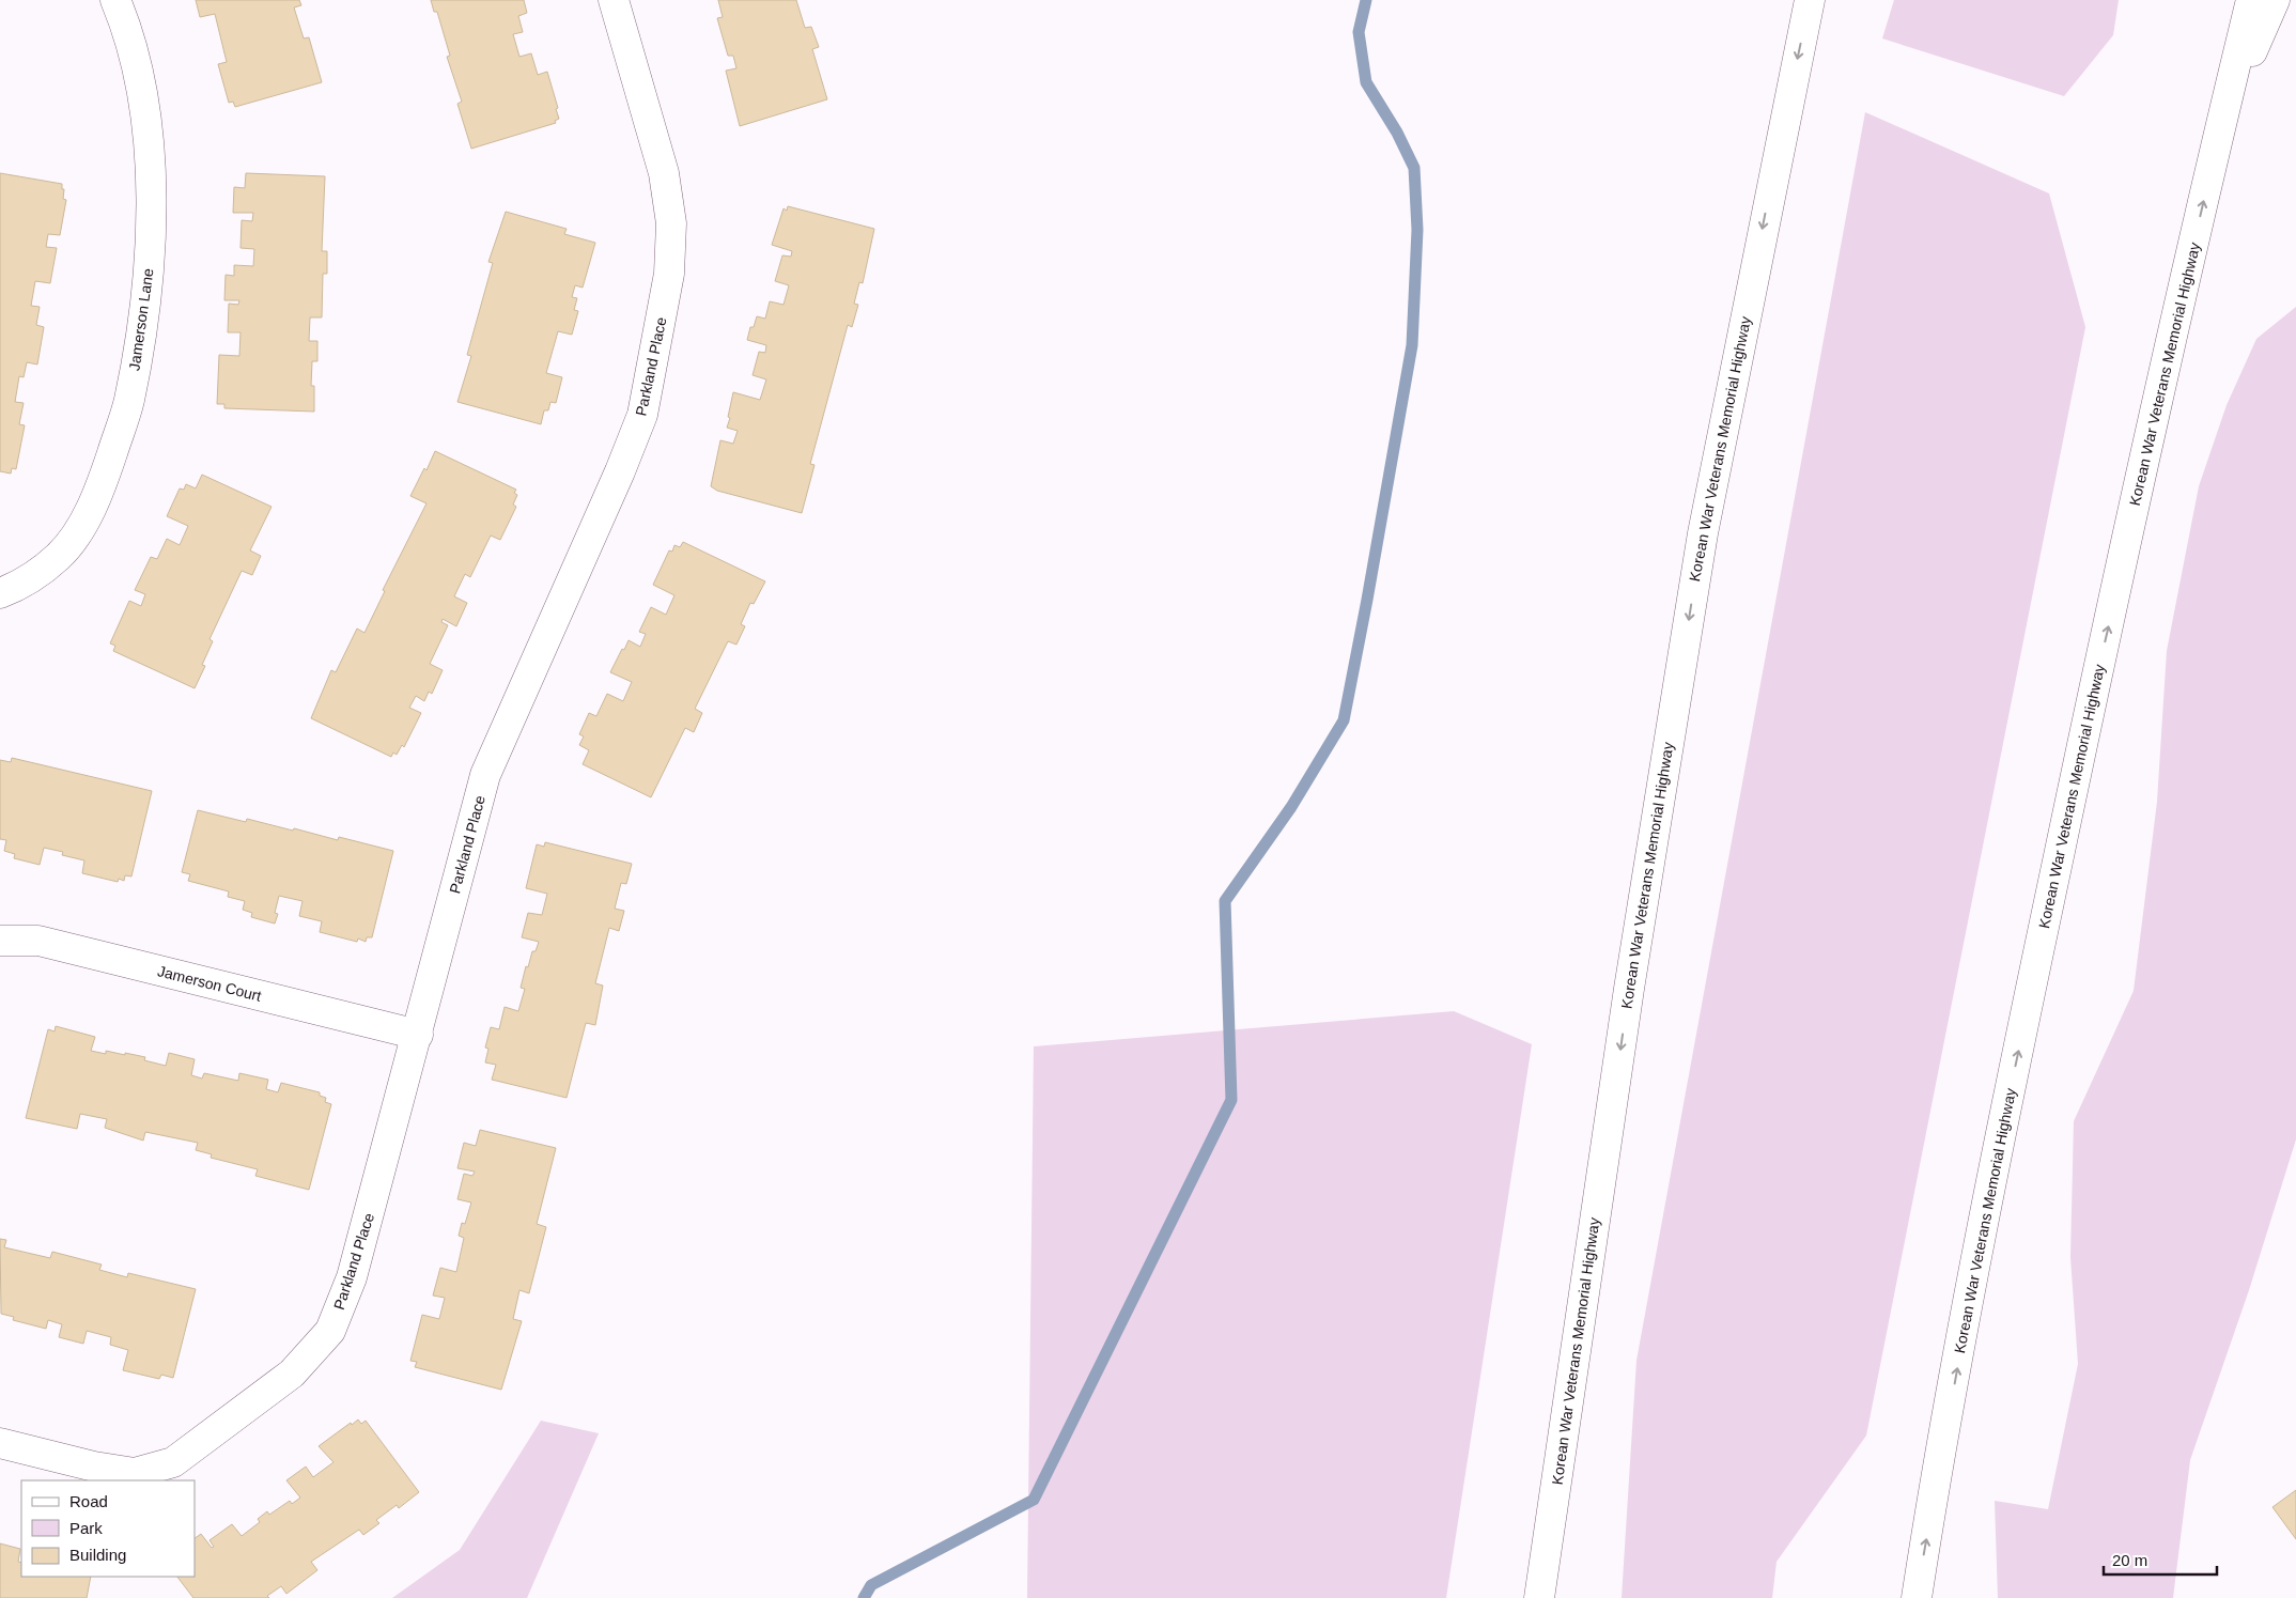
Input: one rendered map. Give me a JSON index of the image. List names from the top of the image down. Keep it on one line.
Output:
{"streets":{"main road":["Jamerson Lane","Parkland Place","Korean War Veterans Memorial Highway","Jamerson Court"]},"crossings":[["Parkland Place","Jamerson Court"]],"legend":["Road","Park","Building"],"scale_bar":"20 m"}
